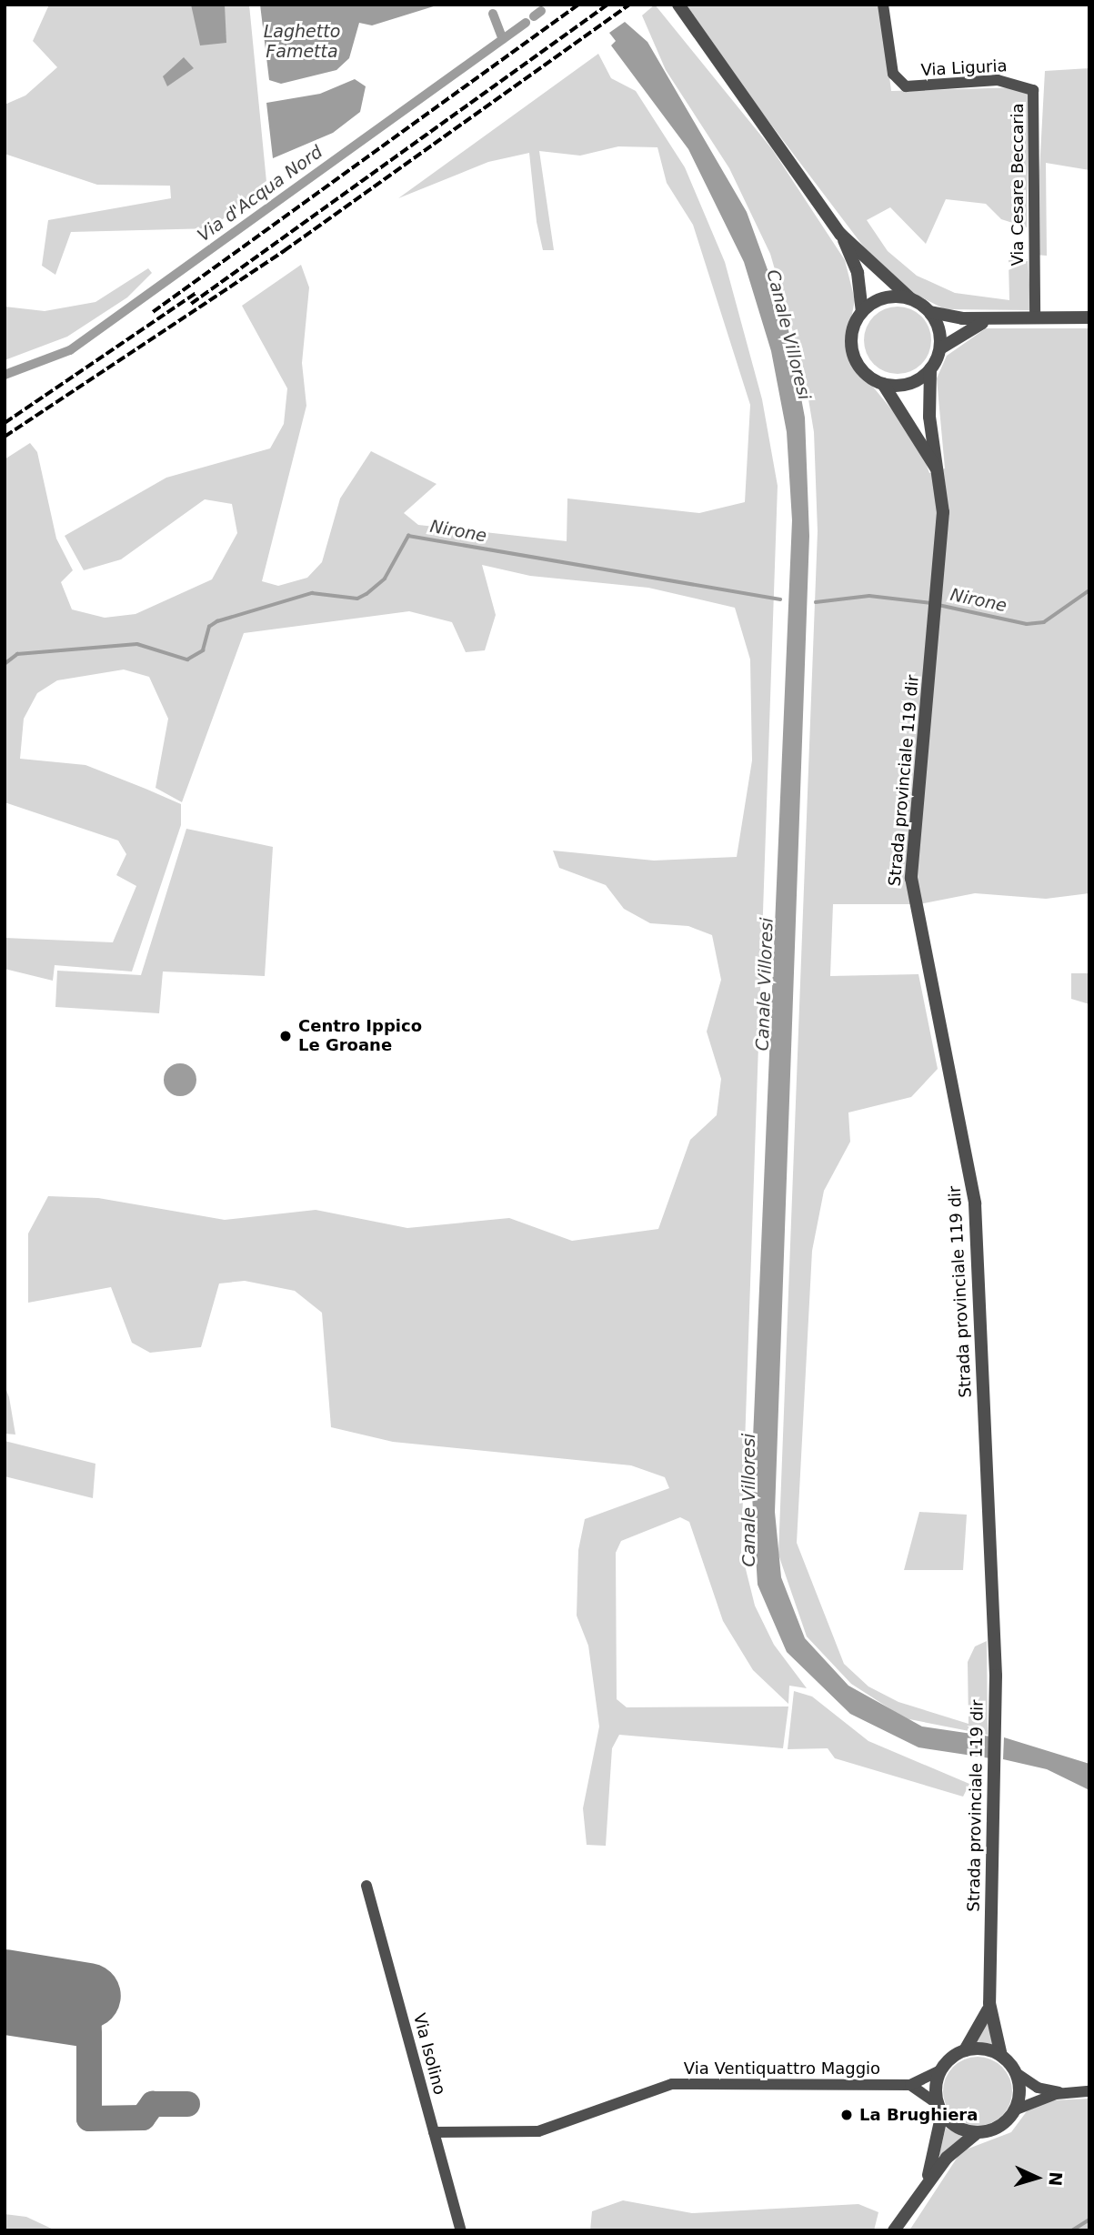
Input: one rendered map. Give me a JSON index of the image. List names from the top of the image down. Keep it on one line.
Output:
{"streets":{"street":["Via Liguria","Via Cesare Beccaria","Strada provinciale 119 dir","Via Isolino","Via Ventiquattro Maggio"]},"crossings":[["Via Liguria","Via Cesare Beccaria"],["Strada provinciale 119 dir","Via Ventiquattro Maggio"],["Via Isolino","Via Ventiquattro Maggio"]],"water":["Laghetto Fametta","Via d'Acqua Nord","Canale Villoresi","Nirone"],"places":["Centro Ippico Le Groane","La Brughiera"],"north":"right"}
